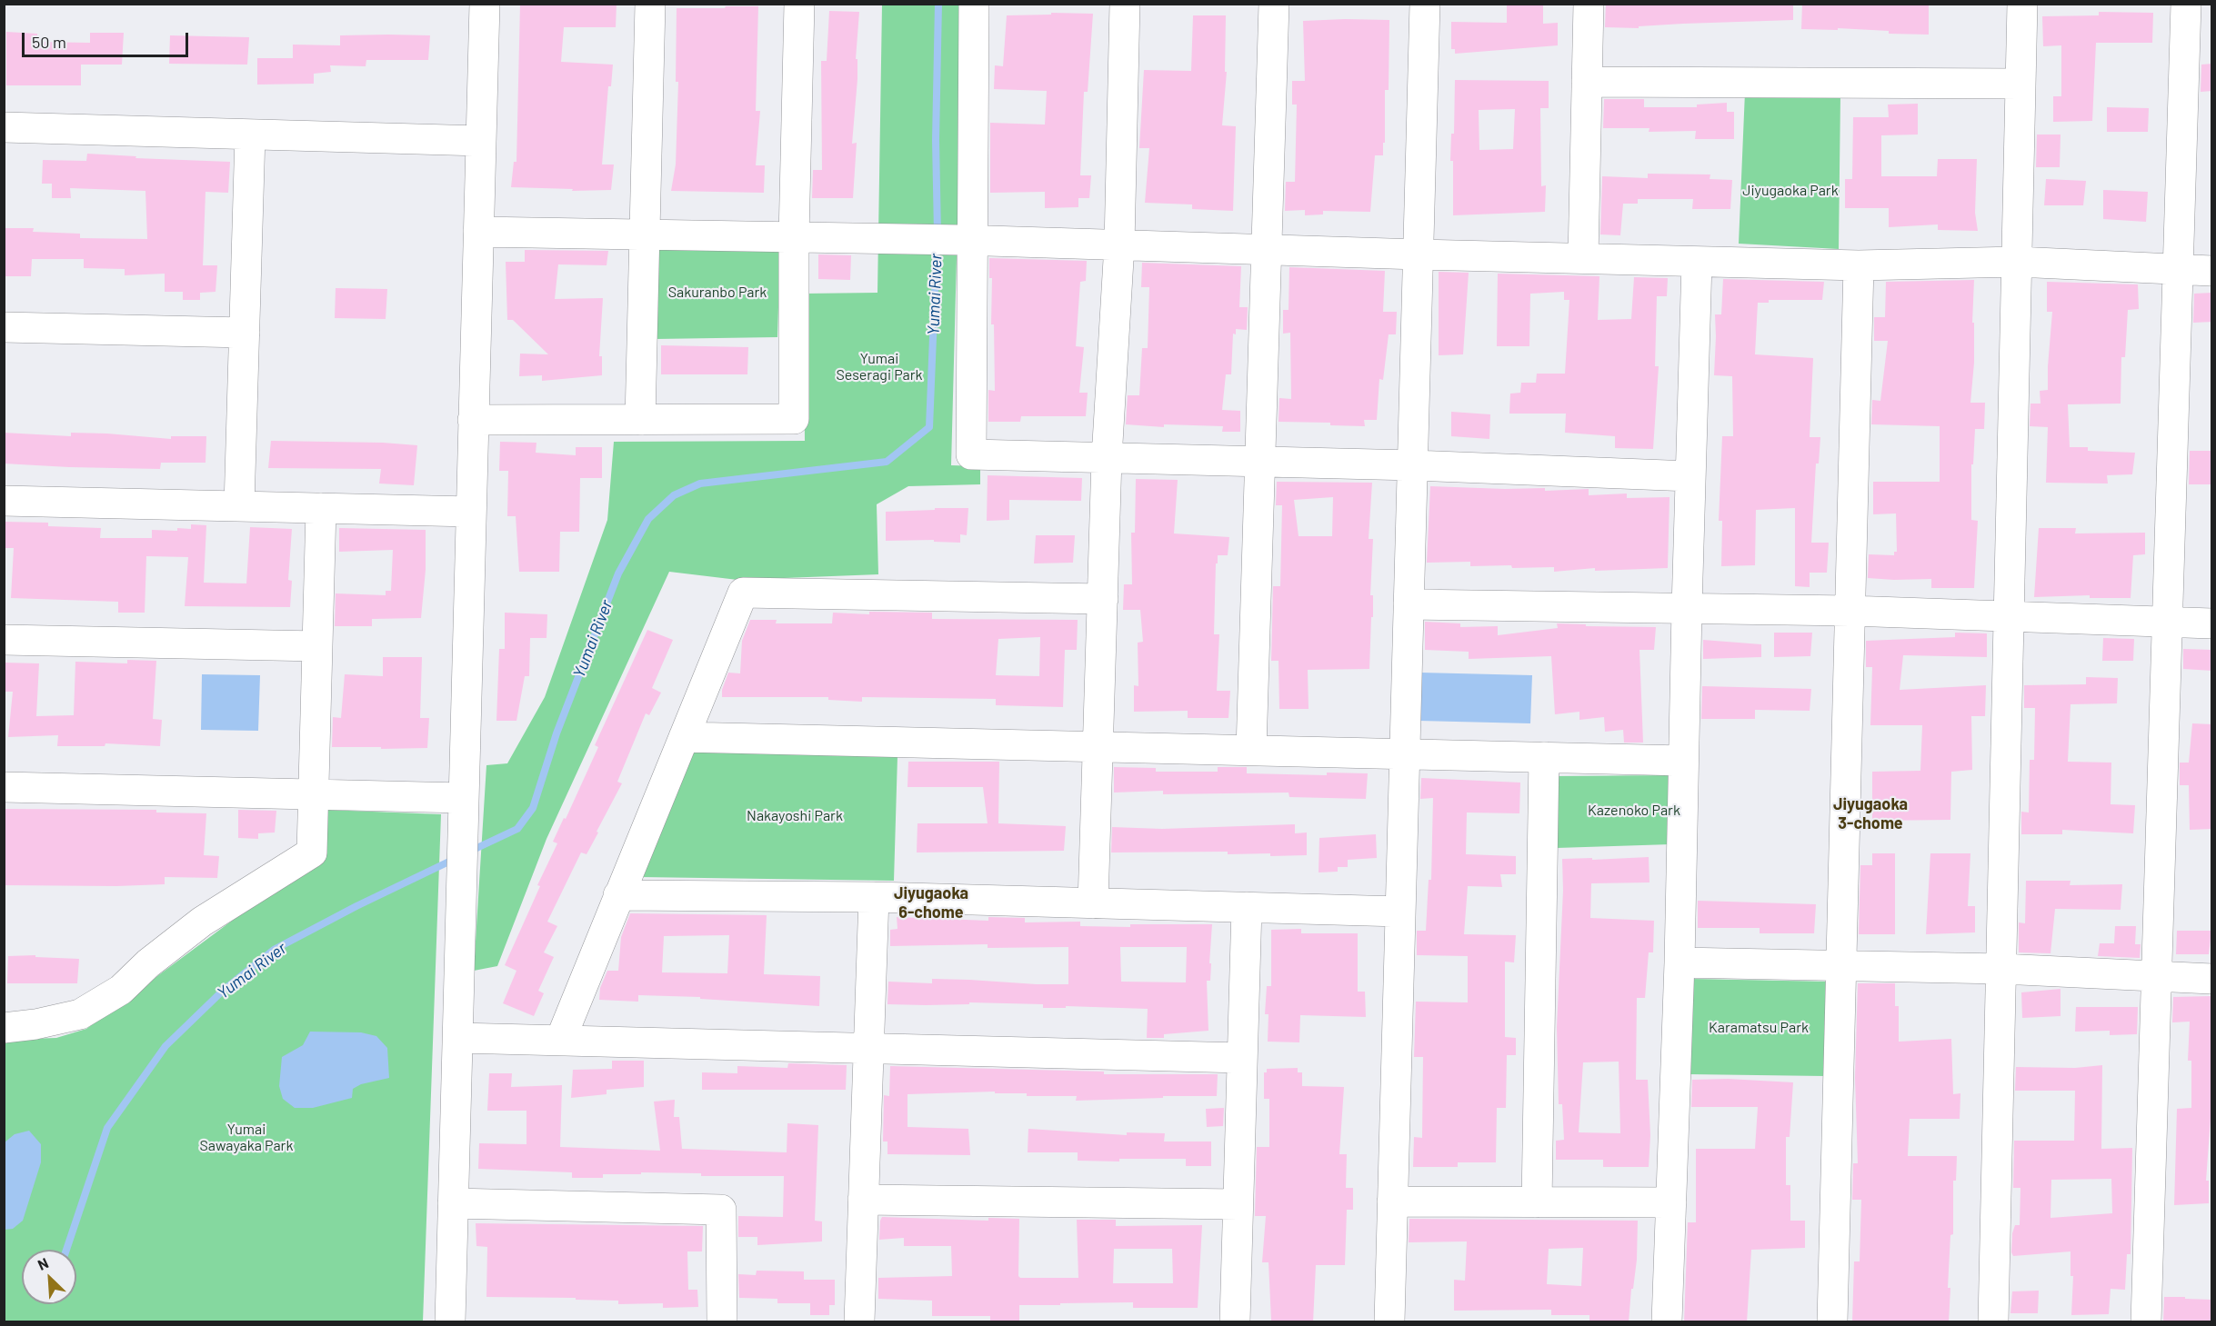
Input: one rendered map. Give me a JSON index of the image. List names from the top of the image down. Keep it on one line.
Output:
{"districts":["Jiyugaoka 3-chome","Jiyugaoka 6-chome"],"water":["Yumai River"],"parks":["Jiyugaoka Park","Sakuranbo Park","Yumai Seseragi Park","Kazenoko Park","Nakayoshi Park","Karamatsu Park","Yumai Sawayaka Park"],"scale_bar":"50 m","north":"top left"}
